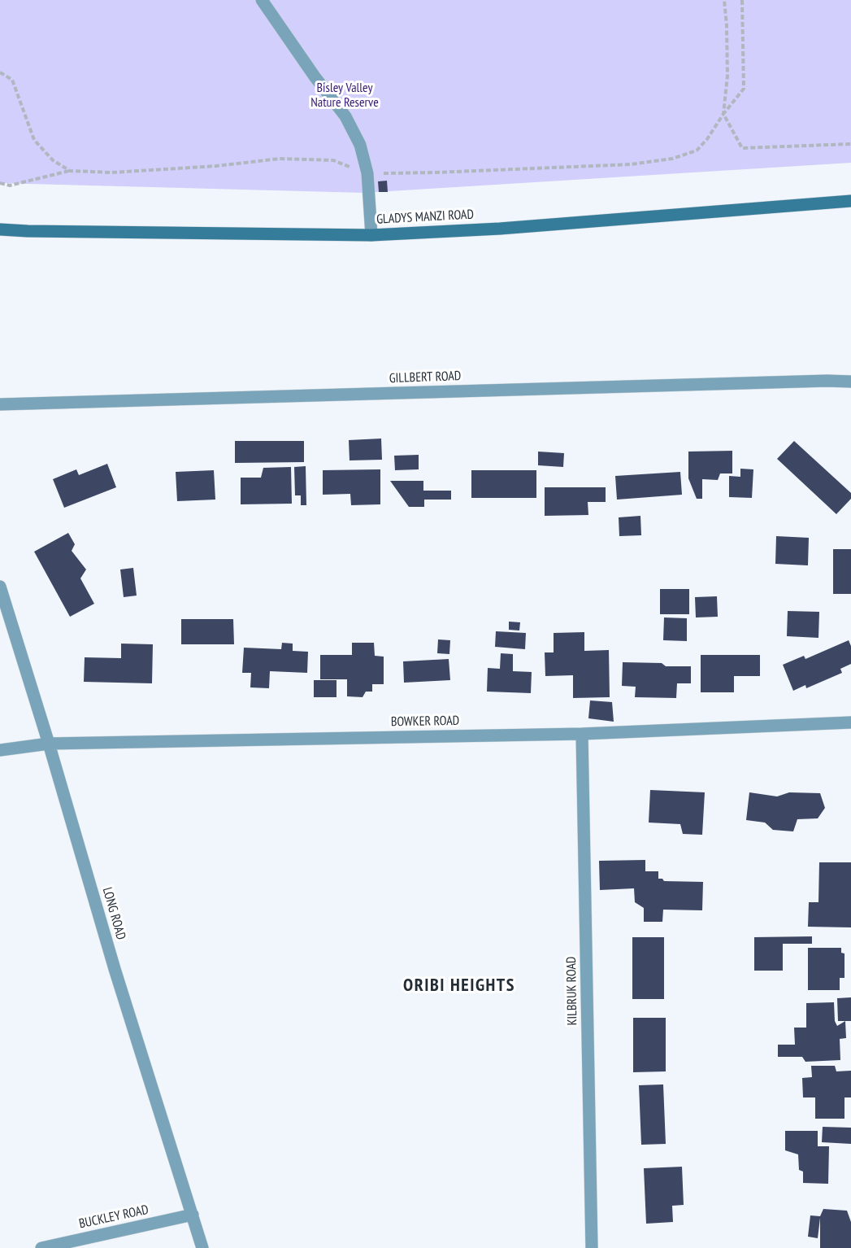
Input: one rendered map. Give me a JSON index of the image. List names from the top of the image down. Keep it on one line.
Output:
{"streets":{"main road":["GLADYS MANZI ROAD"],"street":["GILLBERT ROAD","BOWKER ROAD","LONG ROAD","KILBRUK ROAD","BUCKLEY ROAD"]},"crossings":[["BOWKER ROAD","LONG ROAD"],["BOWKER ROAD","KILBRUK ROAD"],["LONG ROAD","BUCKLEY ROAD"]],"districts":["ORIBI HEIGHTS"],"parks":["Bisley Valley Nature Reserve"]}
